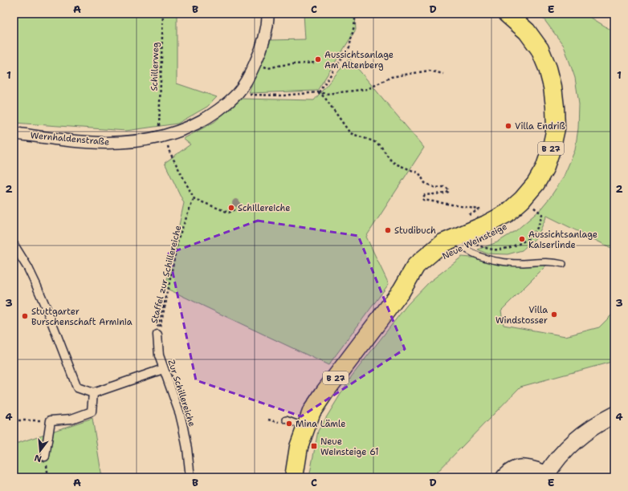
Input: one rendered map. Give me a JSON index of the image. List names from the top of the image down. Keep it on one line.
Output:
{"streets":{"main road":["B 27","Neue Weinsteige"],"street":["Wernhaldenstraße","Zur Schillereiche"],"path":["Schillerweg","Staffel zur Schillereiche"]},"crossings":[["Staffel zur Schillereiche","Zur Schillereiche"]],"places":{"other":["Aussichtsanlage Am Altenberg","Villa Endriß","Schillereiche","Studibuch","Aussichtsanlage Kaiserlinde","Villa Windstosser","Stuttgarter Burschenschaft Arminia","Mina Lämle"],"transit":["Neue Weinsteige 61"]},"north":"bottom","grid":{"columns":["A","B","C","D","E"],"rows":["1","2","3","4"]}}
